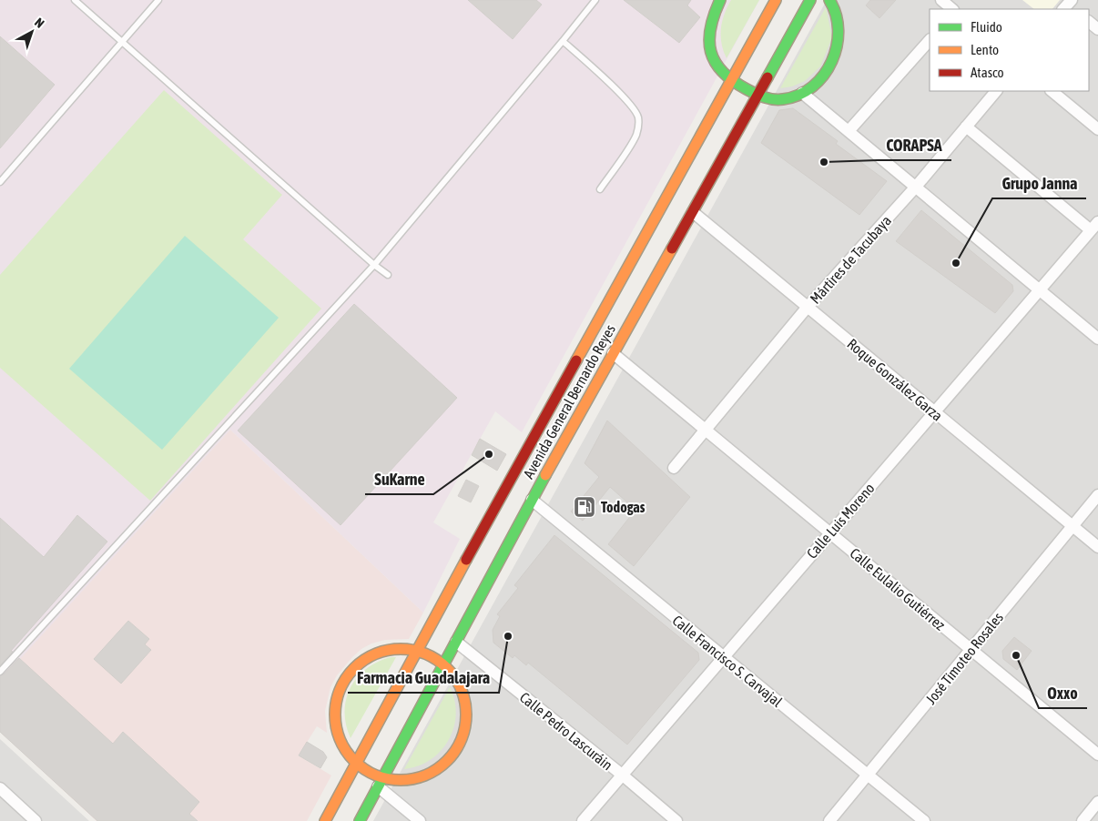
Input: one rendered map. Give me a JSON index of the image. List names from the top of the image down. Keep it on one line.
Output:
{"streets":{"main road":["Avenida General Bernardo Reyes"],"street":["Mártires de Tacubaya","Roque González Garza","Calle Luis Moreno","Calle Eulalio Gutiérrez","José Timoteo Rosales","Calle Francisco S. Carvajal","Calle Pedro Lascuráin"]},"crossings":[["Mártires de Tacubaya","Roque González Garza"],["Mártires de Tacubaya","Calle Eulalio Gutiérrez"],["Roque González Garza","Avenida General Bernardo Reyes"],["Roque González Garza","Calle Luis Moreno"],["Roque González Garza","José Timoteo Rosales"],["Avenida General Bernardo Reyes","Calle Eulalio Gutiérrez"],["Avenida General Bernardo Reyes","Calle Francisco S. Carvajal"],["Avenida General Bernardo Reyes","Calle Pedro Lascuráin"],["Calle Luis Moreno","Calle Eulalio Gutiérrez"],["Calle Luis Moreno","Calle Francisco S. Carvajal"],["Calle Luis Moreno","Calle Pedro Lascuráin"],["Calle Eulalio Gutiérrez","José Timoteo Rosales"],["José Timoteo Rosales","Calle Francisco S. Carvajal"]],"places":{"other":["CORAPSA","Grupo Janna","SuKarne","Farmacia Guadalajara","Oxxo"],"fuel station":["Todogas"]},"legend":["Fluido","Lento","Atasco"],"north":"top right"}
